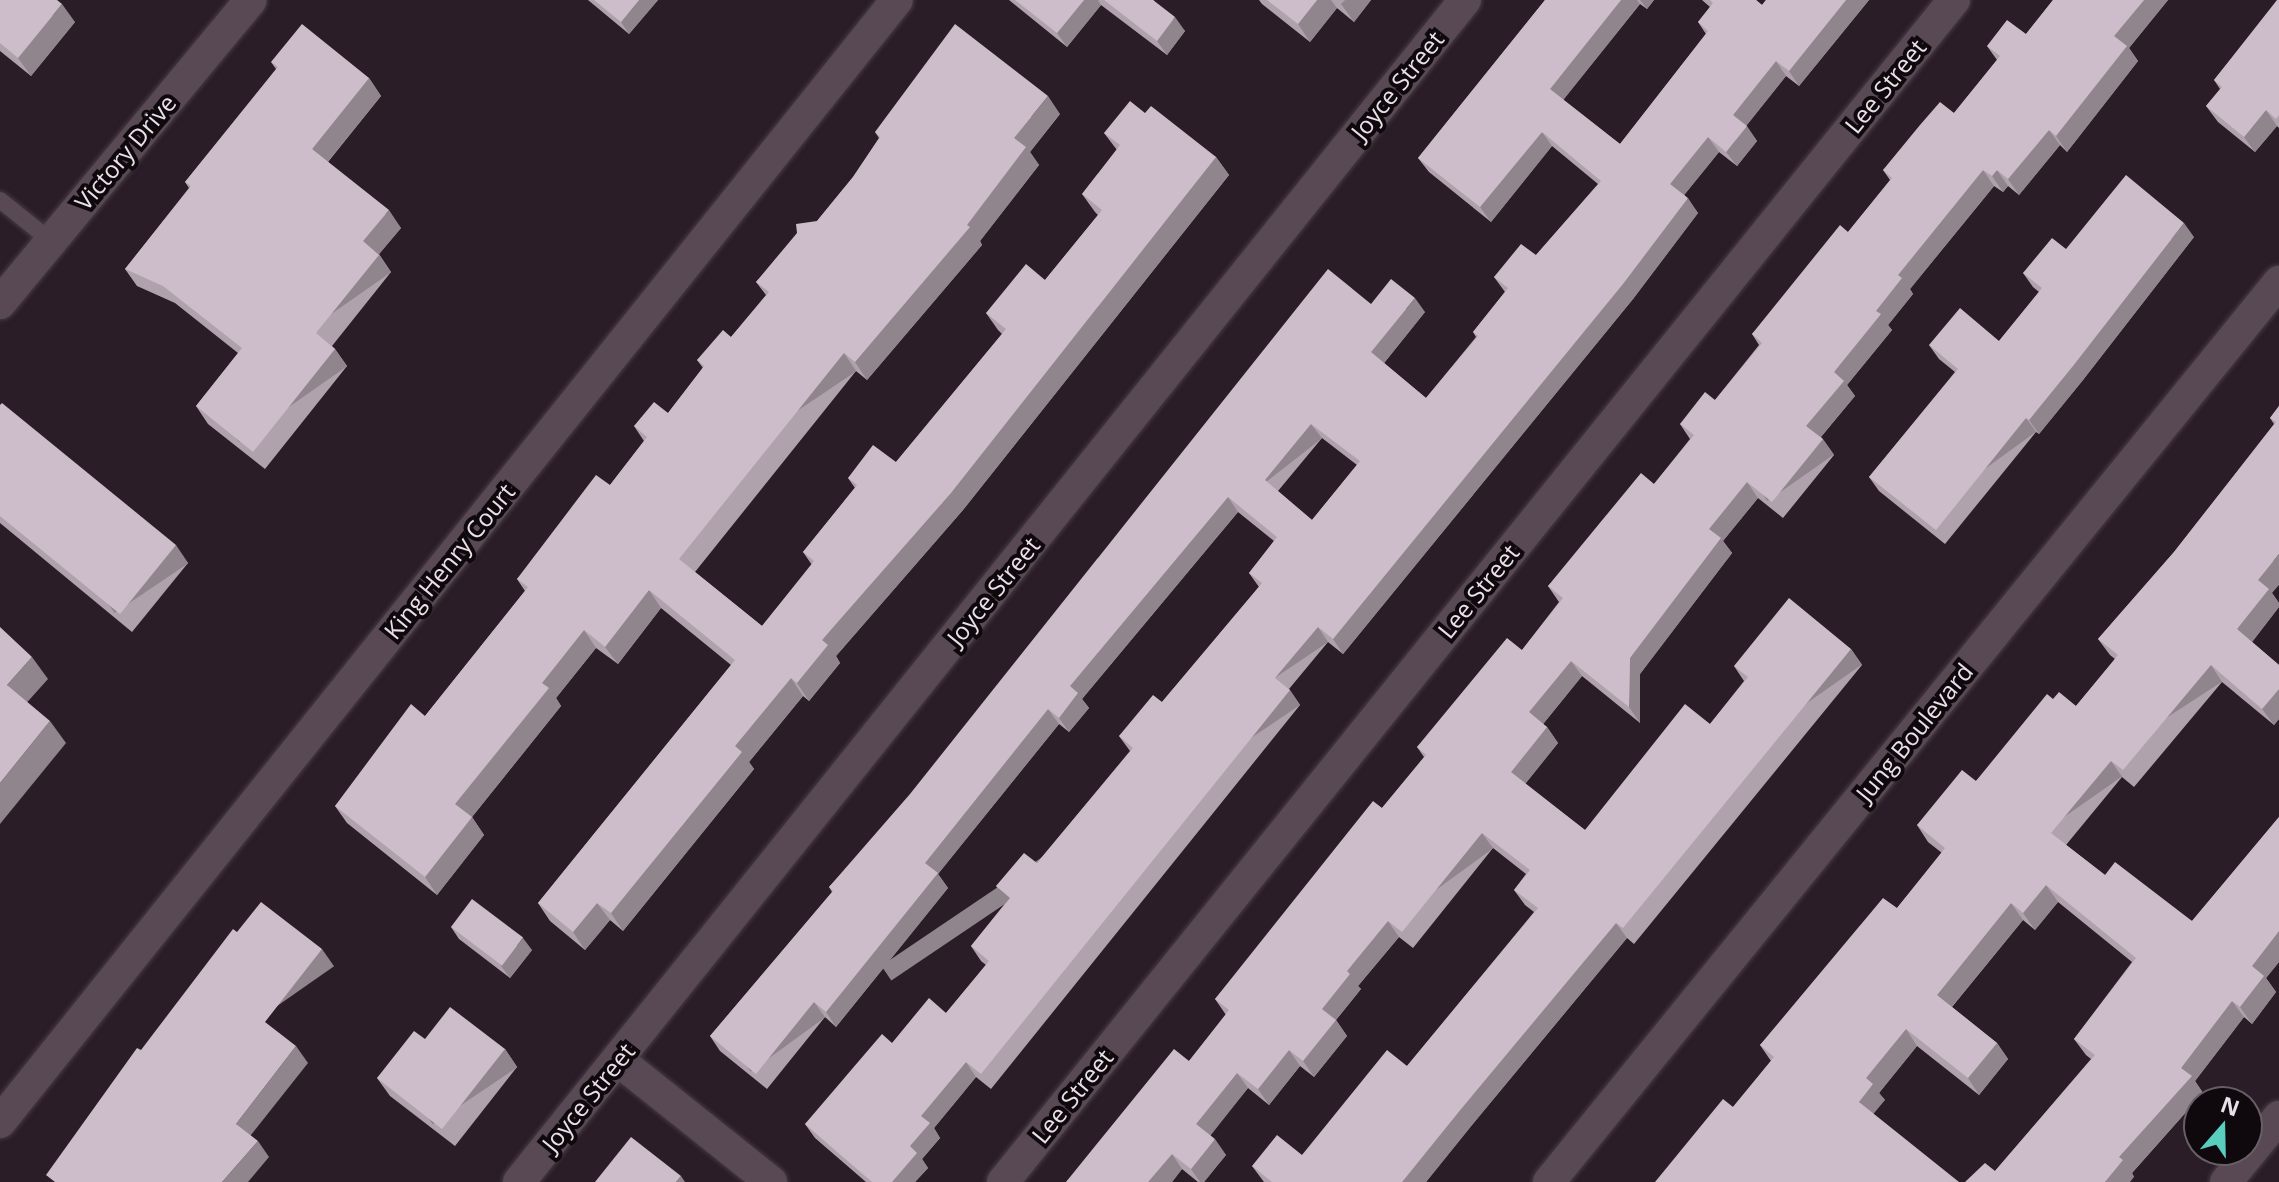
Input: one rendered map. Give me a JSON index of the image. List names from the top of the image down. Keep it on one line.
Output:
{"streets":{"street":["Joyce Street","Lee Street","Victory Drive","King Henry Court","Jung Boulevard"]},"north":"top"}
